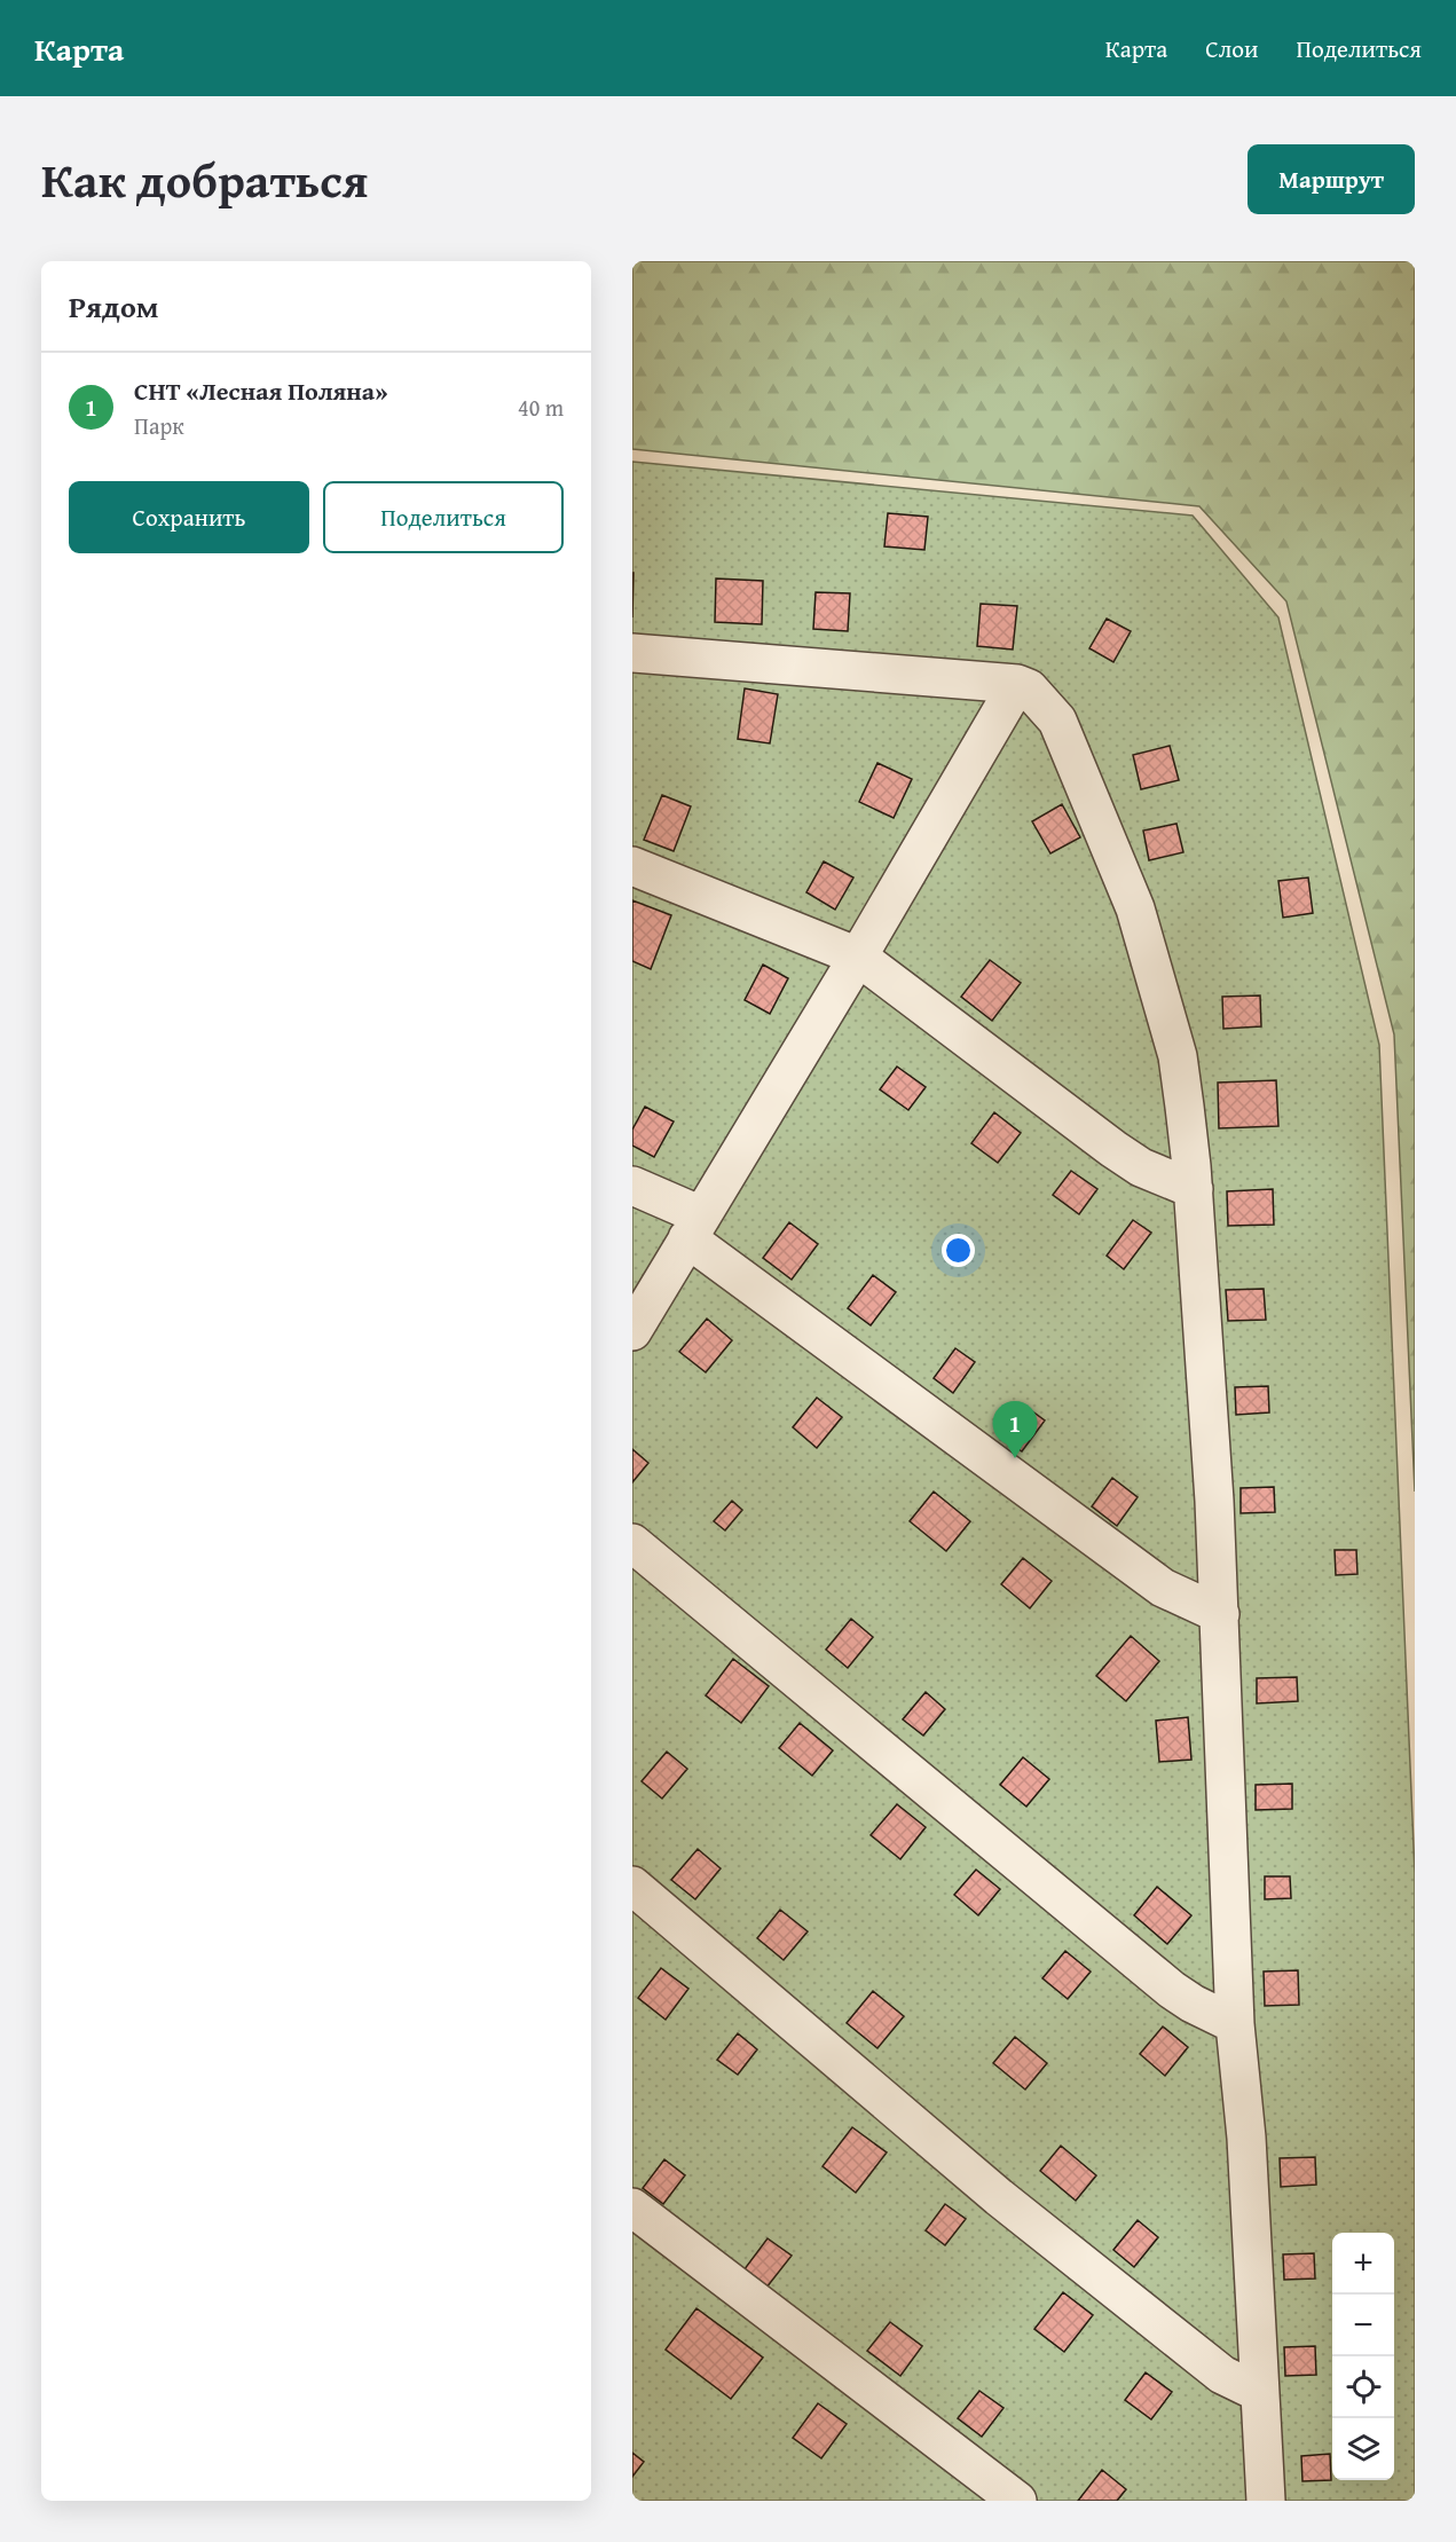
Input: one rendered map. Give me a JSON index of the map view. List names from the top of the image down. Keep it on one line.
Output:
{"page":{"header":"Карта","nav":["Карта","Слои","Поделиться"],"title":"Как добраться","buttons":["Маршрут",["Сохранить","Поделиться"]],"heading":"Рядом","list":[{"mark":"1","name":"СНТ «Лесная Поляна»","note":"Парк","value":"40 m"}],"pins":"1","map_buttons":["+","−"]}}
